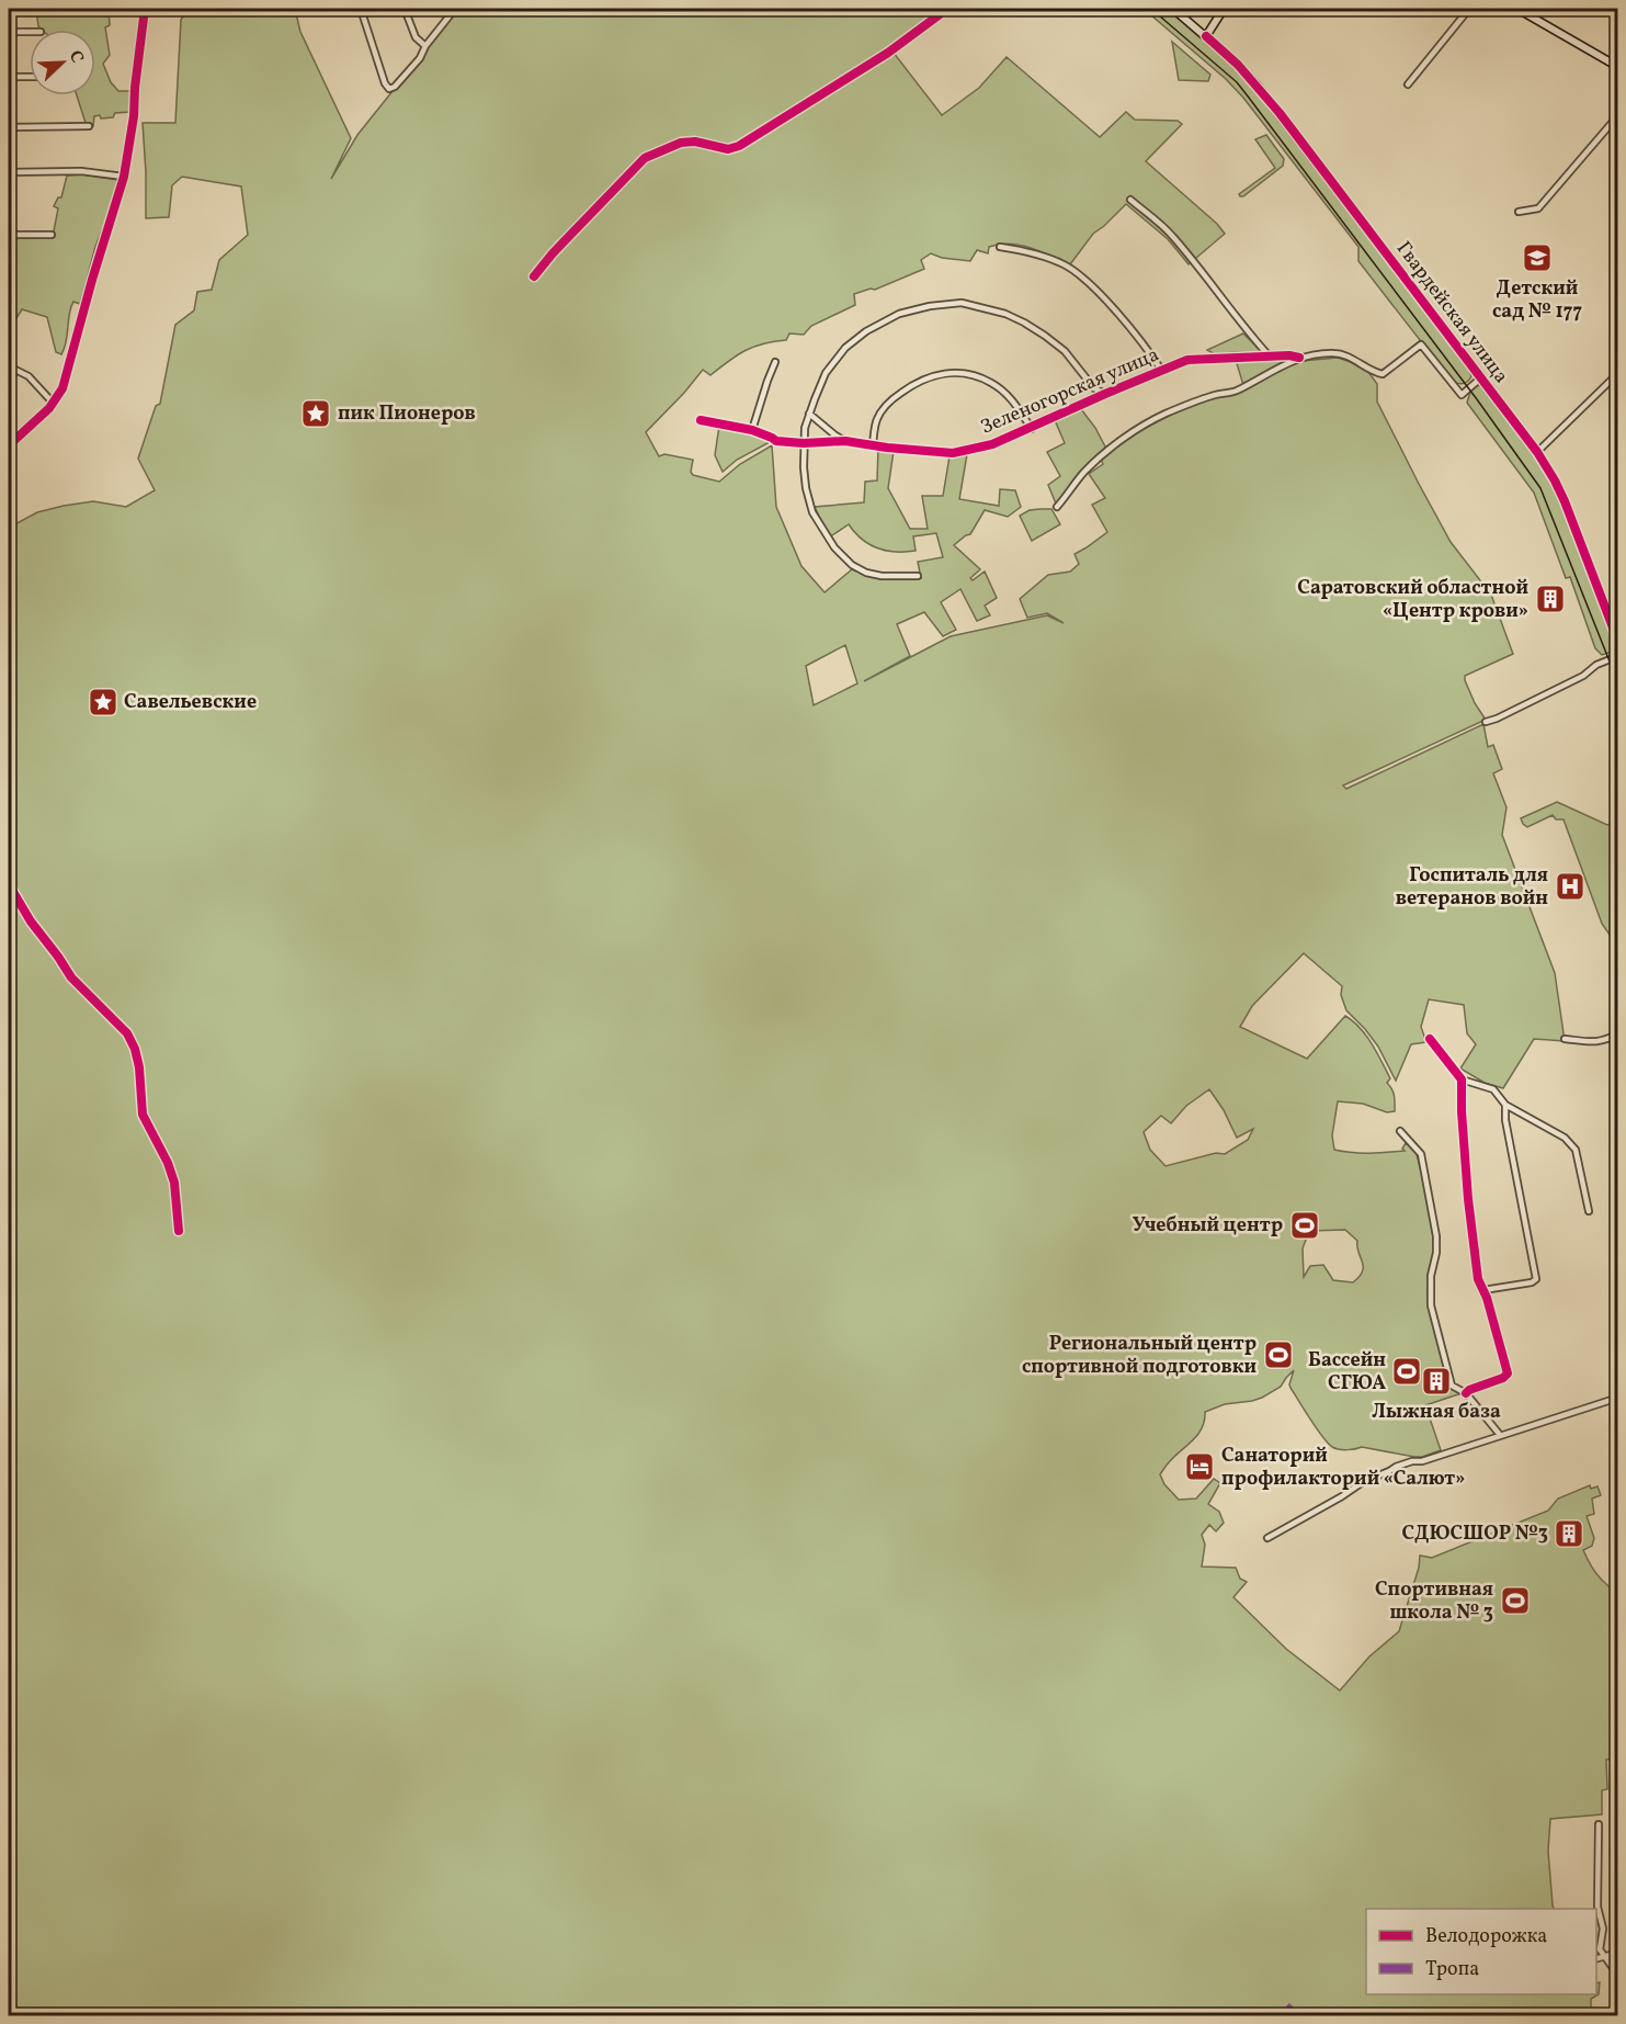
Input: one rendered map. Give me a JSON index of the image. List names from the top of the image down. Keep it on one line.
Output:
{"streets":{"street":["Гвардейская улица","Зеленогорская улица"]},"places":{"school or university":["Детский сад № 177"],"place":["пик Пионеров","Савельевские"],"building":["Саратовский областной «Центр крови»","Лыжная база","СДЮСШОР №3"],"hospital":["Госпиталь для ветеранов войн"],"sports":["Учебный центр","Региональный центр спортивной подготовки","Бассейн СГЮА","Спортивная школа № 3"],"hotel":["Санаторий профилакторий «Салют»"]},"legend":["Велодорожка","Тропа"],"north":"top right"}
